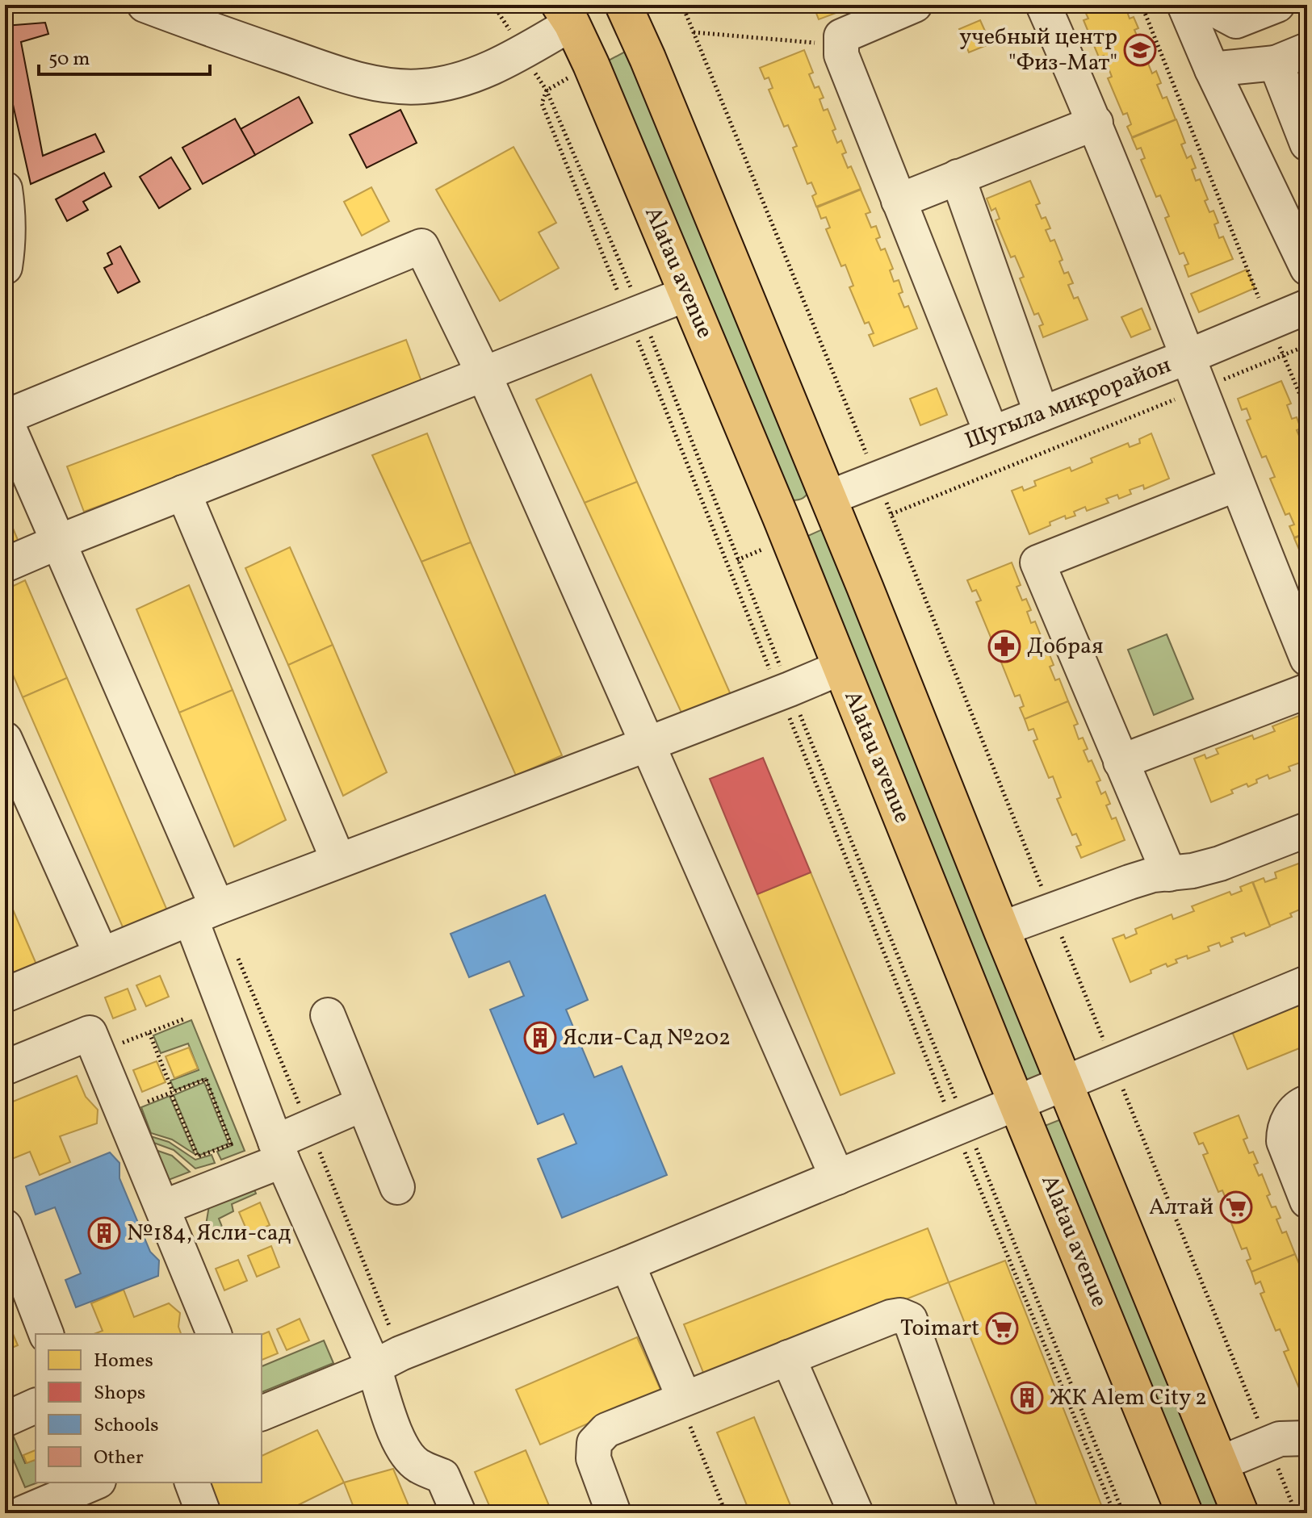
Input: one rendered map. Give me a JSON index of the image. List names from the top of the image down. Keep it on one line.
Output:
{"streets":{"main road":["Alatau avenue"],"street":["Шугыла микрорайон"]},"places":{"school or university":["учебный центр \"Физ-Мат\""],"pharmacy":["Добрая"],"building":["Ясли-Сад №202","№184, Ясли-сад","ЖК Alem City 2"],"supermarket":["Алтай","Toimart"]},"legend":["Homes","Shops","Schools","Other"],"scale_bar":"50 m"}
